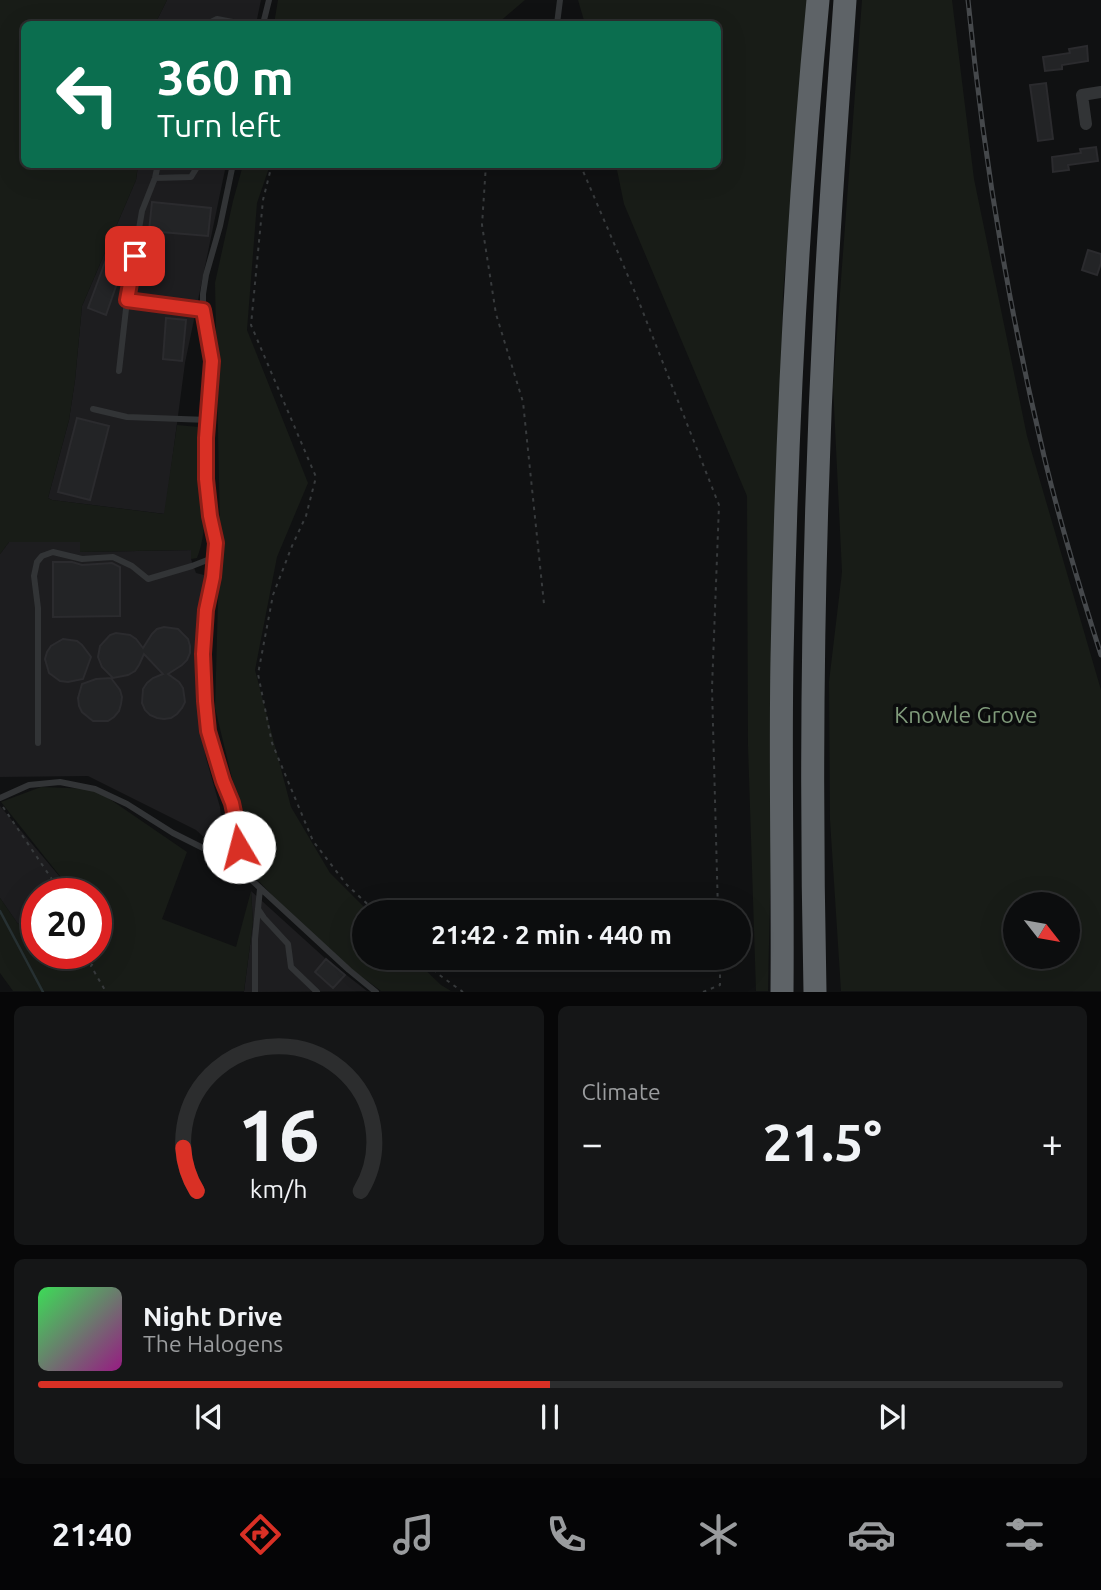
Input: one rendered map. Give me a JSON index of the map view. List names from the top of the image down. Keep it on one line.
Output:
{"parks":["Knowle Grove"],"north":"bottom right","page":{"turn":["360 m","Turn left"],"limit":"20","trip":"21:42 · 2 min · 440 m","tile":"Climate","heat":["−","21.5°","+"],"song":["Night Drive","The Halogens"],"tabs":"21:40","gauge":["16","km/h"]}}
